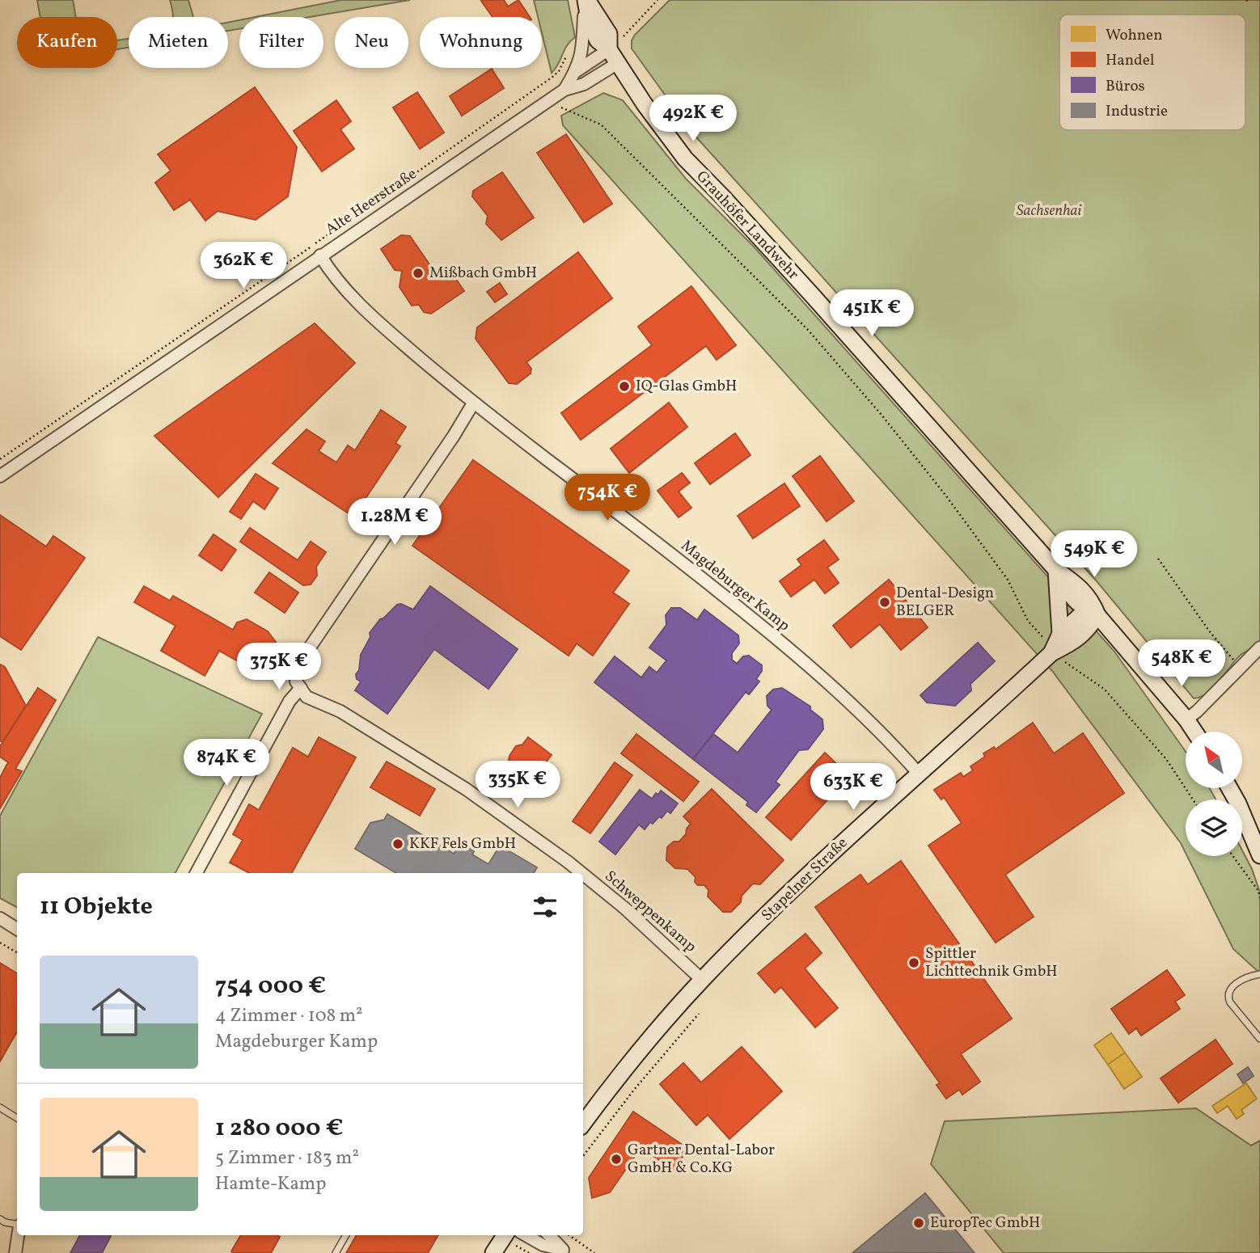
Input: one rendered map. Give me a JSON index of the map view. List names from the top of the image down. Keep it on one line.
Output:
{"streets":{"street":["Alte Heerstraße","Grauhöfer Landwehr","Magdeburger Kamp","Stapelner Straße","Schweppenkamp"]},"crossings":[["Alte Heerstraße","Grauhöfer Landwehr"],["Alte Heerstraße","Magdeburger Kamp"],["Grauhöfer Landwehr","Stapelner Straße"],["Magdeburger Kamp","Stapelner Straße"],["Stapelner Straße","Schweppenkamp"]],"parks":["Sachsenhai"],"places":["Mißbach GmbH","IQ-Glas GmbH","Dental-Design BELGER","KKF Fels GmbH","Spittler Lichttechnik GmbH","Gartner Dental-Labor GmbH & Co.KG","EuropTec GmbH"],"legend":["Wohnen","Handel","Büros","Industrie"],"north":"top left","page":{"chip":["Kaufen","Mieten","Filter","Neu","Wohnung"],"price":["492K €","362K €","451K €","754K €","1.28M €","549K €","548K €","375K €","874K €","335K €","633K €"],"heading":"11 Objekte","list":[{"name":"754 000 €","note":"4 Zimmer · 108 m² · Magdeburger Kamp"},{"name":"1 280 000 €","note":"5 Zimmer · 183 m² · Hamte-Kamp"}]}}
